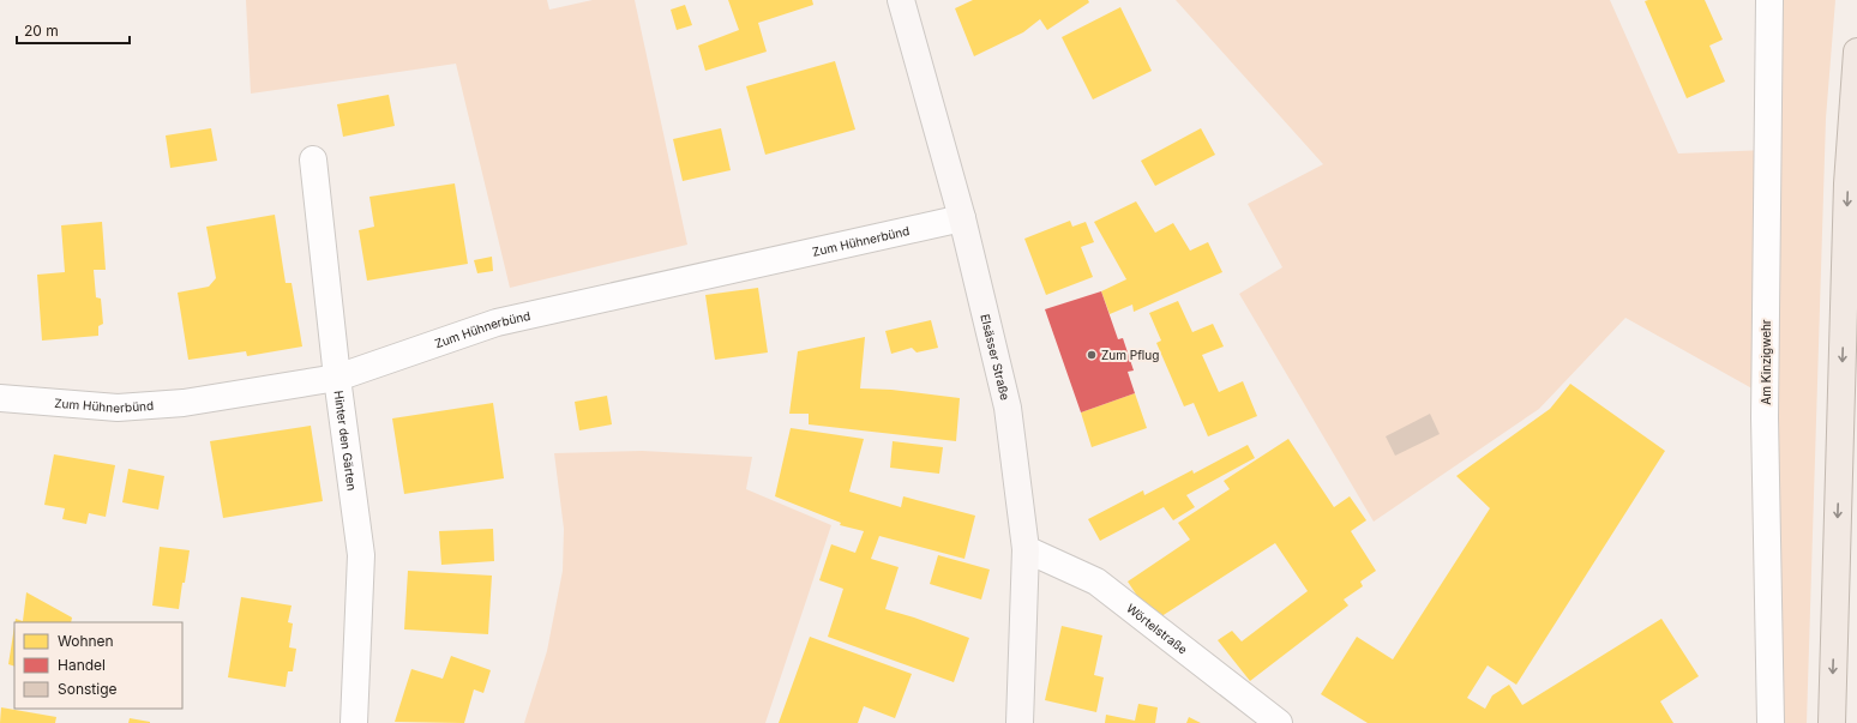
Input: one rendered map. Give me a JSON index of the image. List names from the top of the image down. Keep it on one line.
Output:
{"streets":{"street":["Zum Hühnerbünd","Elsässer Straße","Am Kinzigwehr","Hinter den Gärten","Wörtelstraße"]},"crossings":[["Zum Hühnerbünd","Elsässer Straße"],["Zum Hühnerbünd","Hinter den Gärten"],["Elsässer Straße","Wörtelstraße"]],"places":["Zum Pflug"],"legend":["Wohnen","Handel","Sonstige"],"scale_bar":"20 m"}
